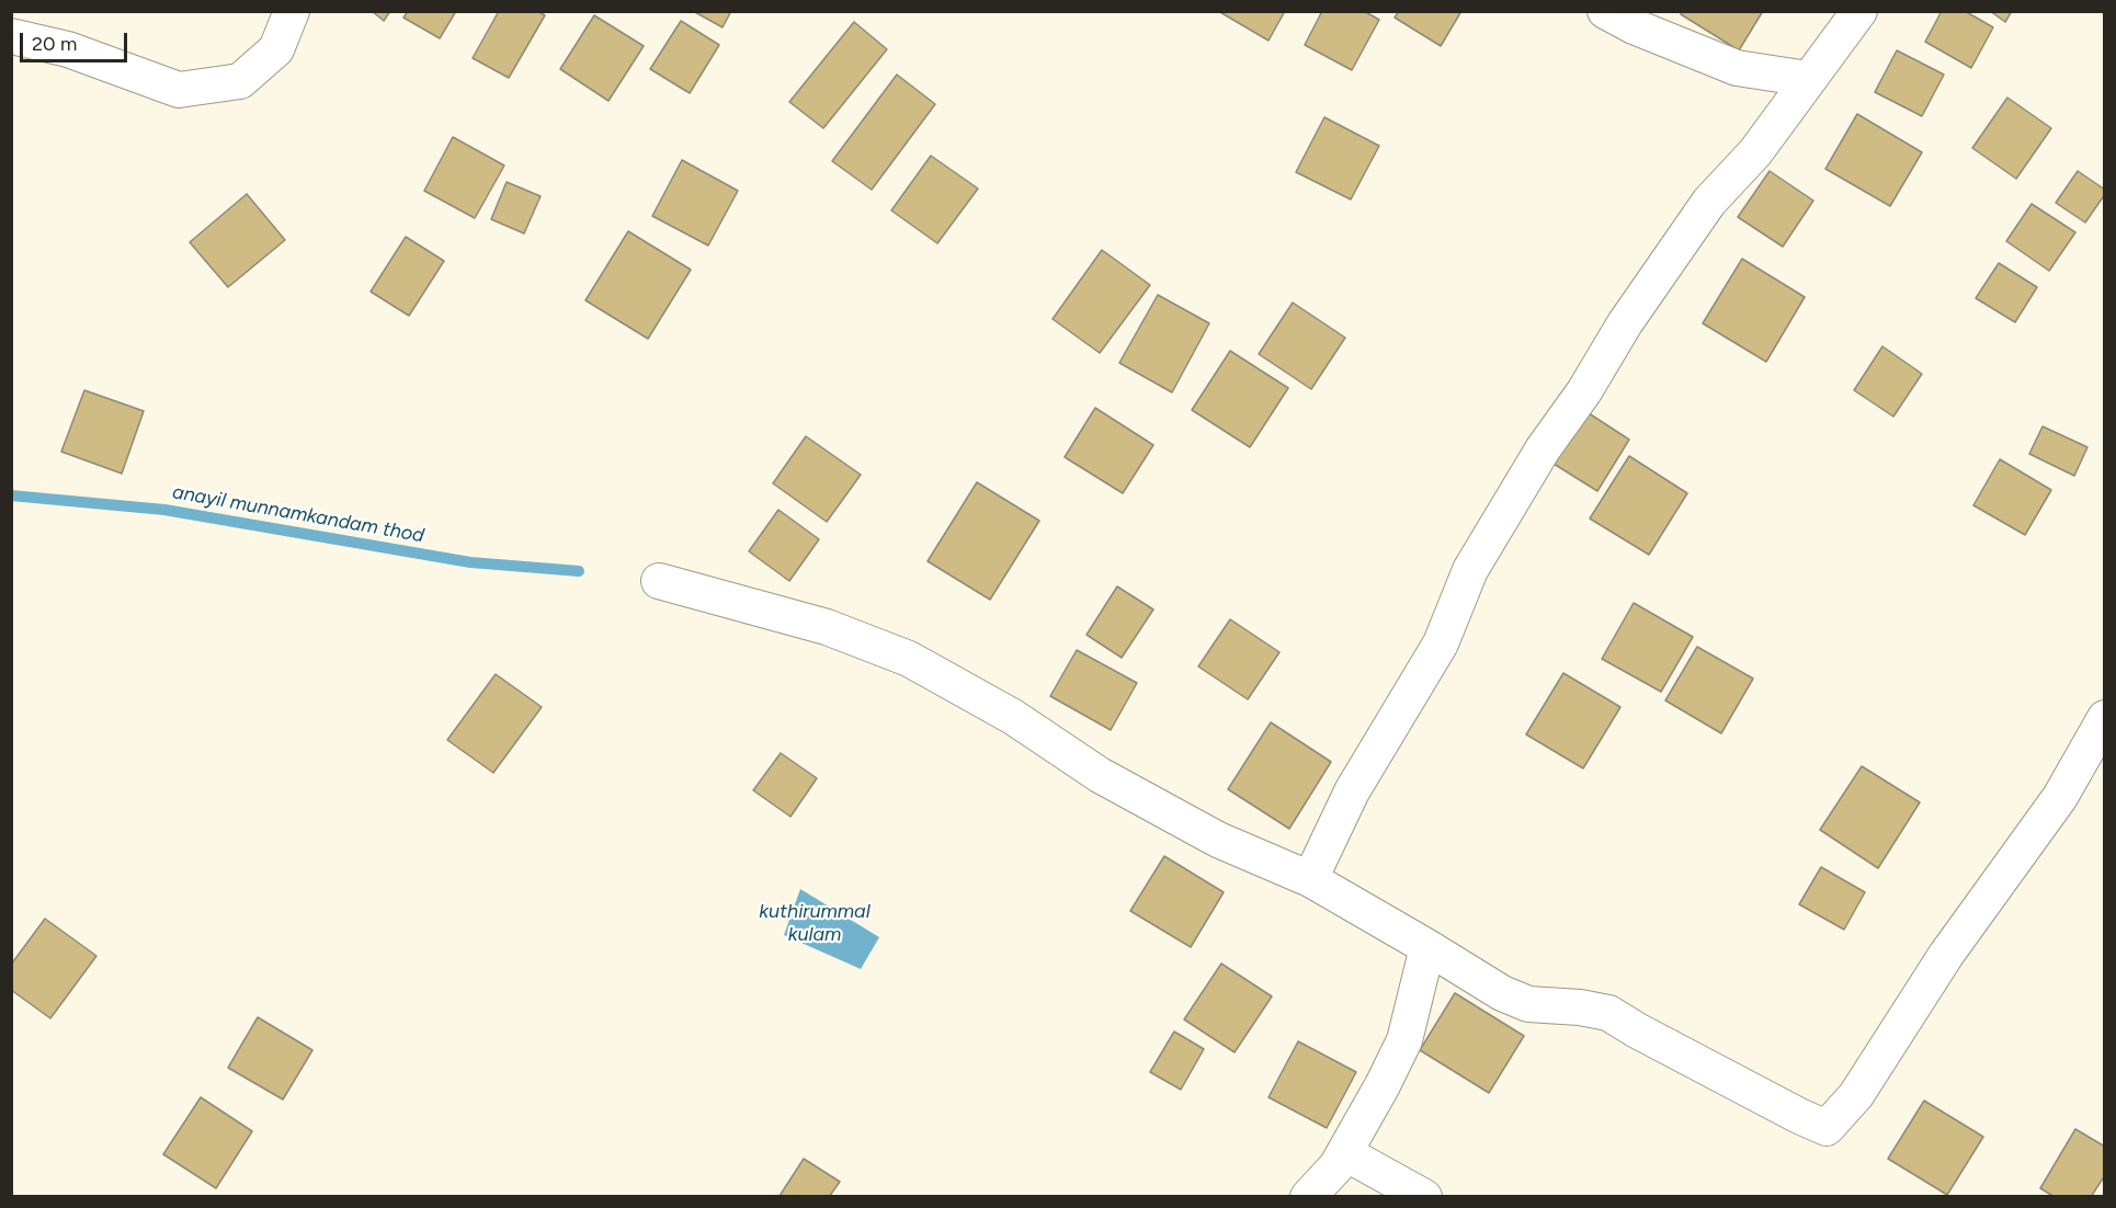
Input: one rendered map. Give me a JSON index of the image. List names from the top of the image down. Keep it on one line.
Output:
{"water":["anayil munnamkandam thod","kuthirummal kulam"],"scale_bar":"20 m"}
